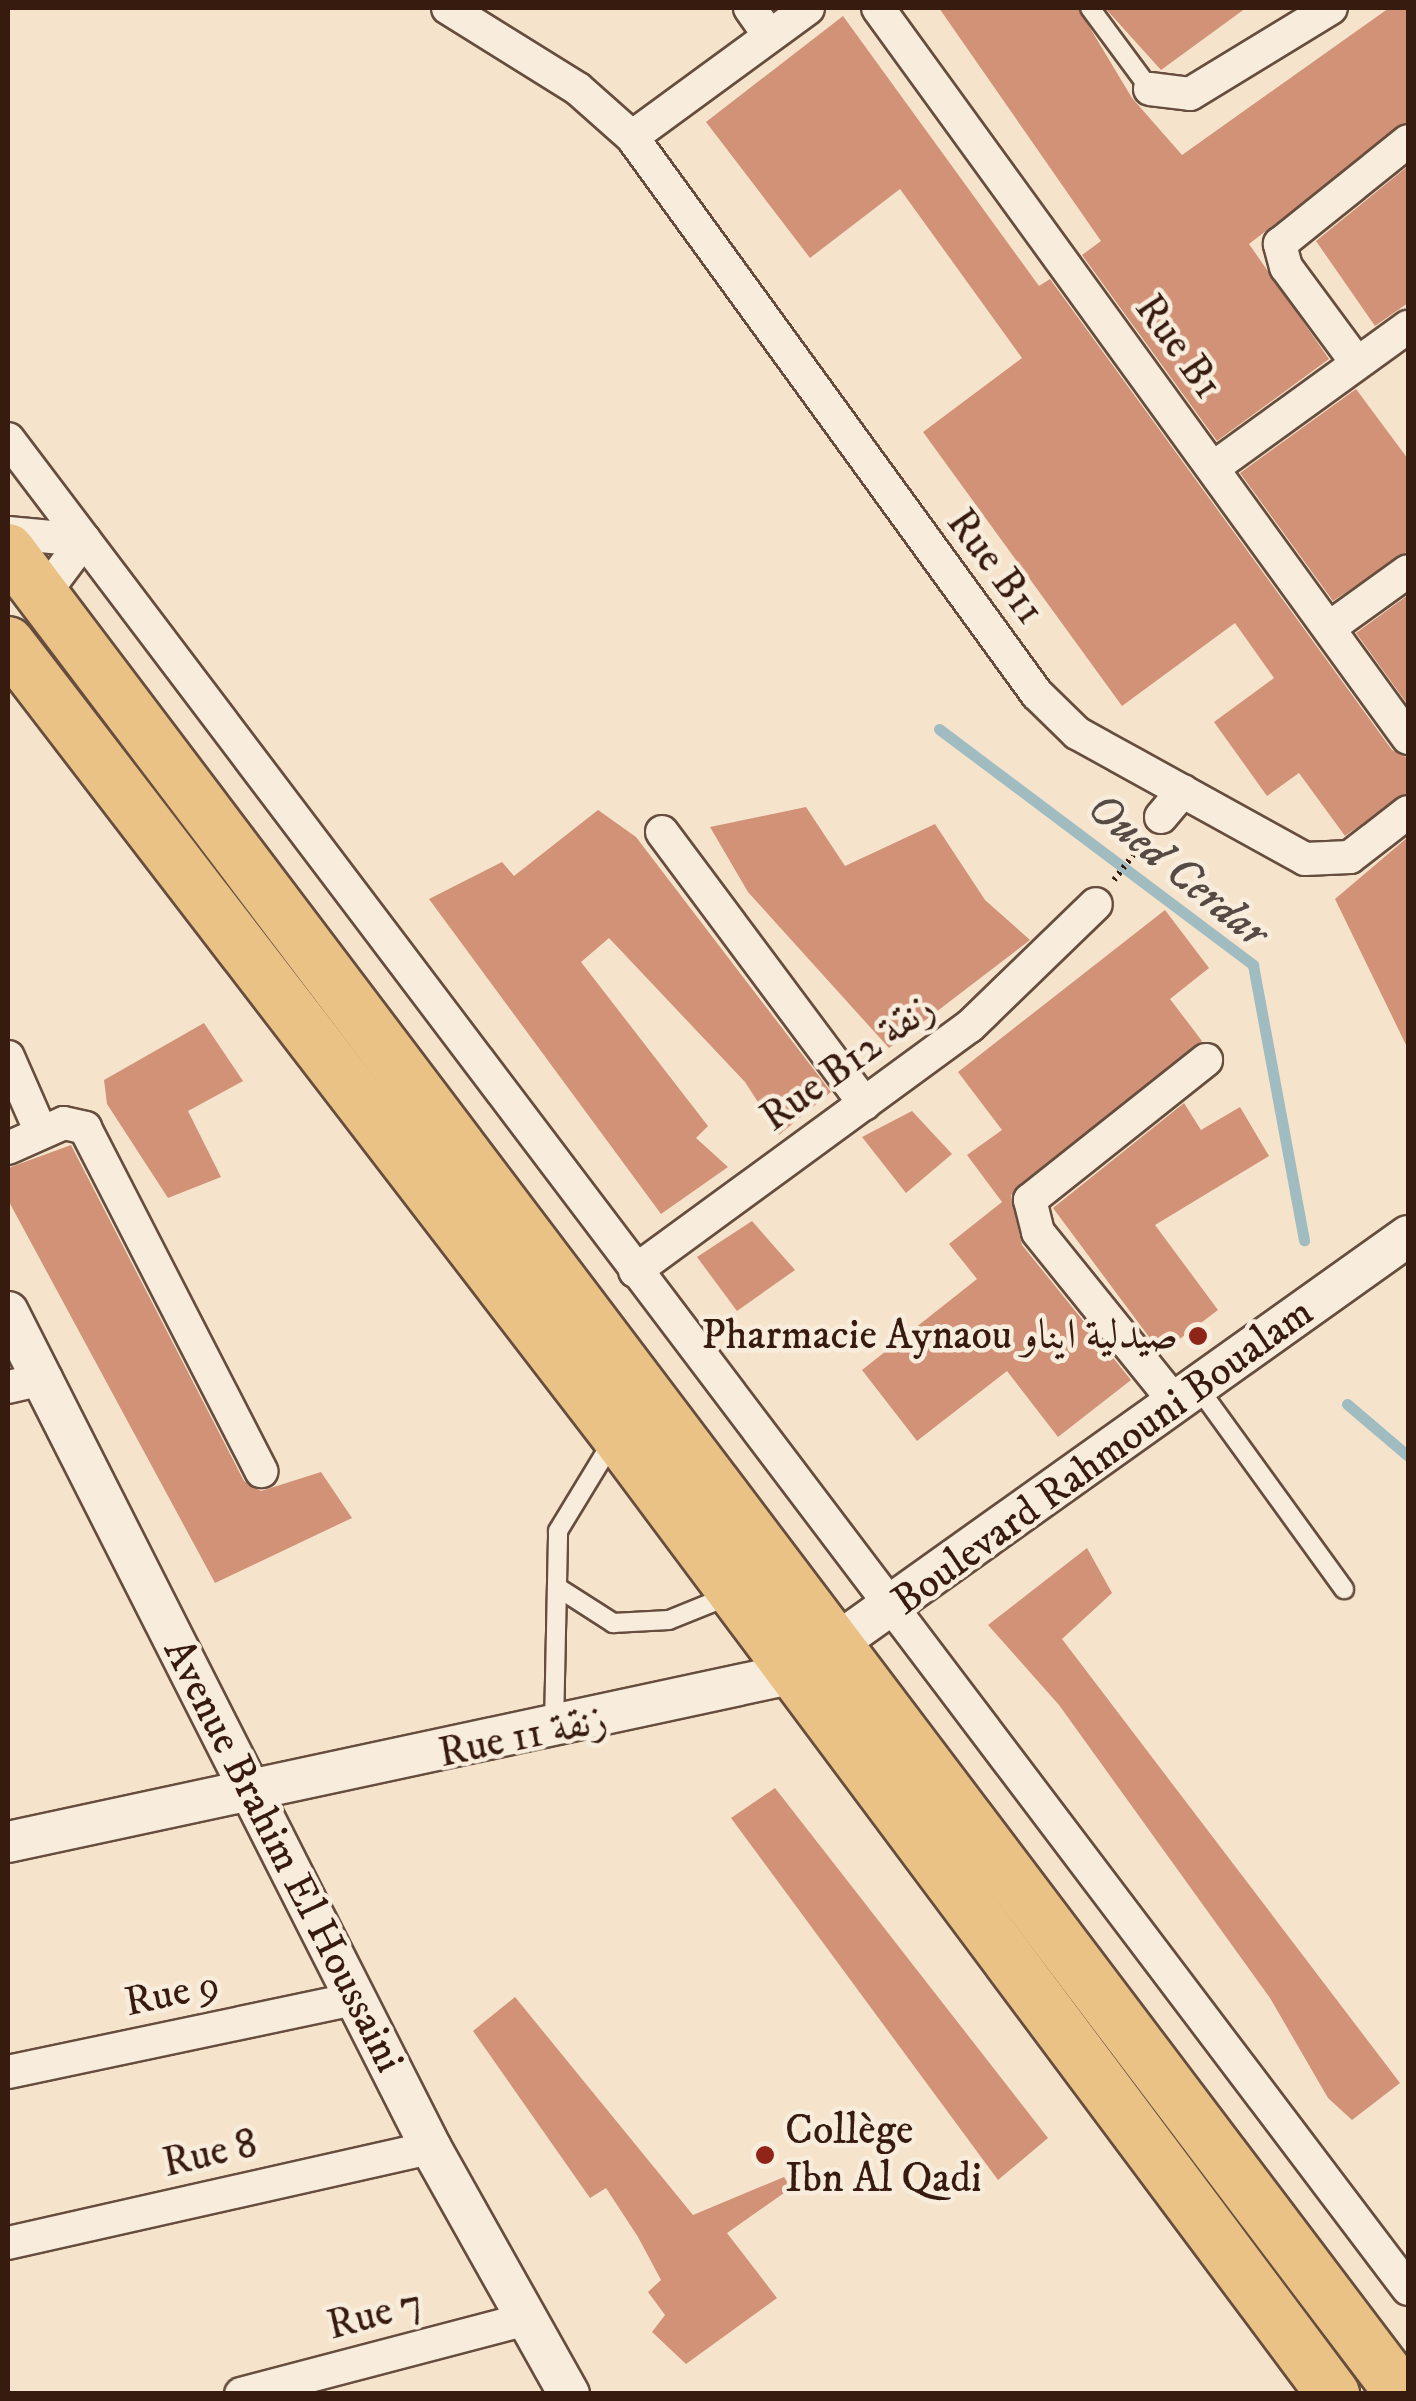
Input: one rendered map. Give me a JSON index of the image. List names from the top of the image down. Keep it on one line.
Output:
{"streets":{"street":["Rue B1","Rue B11","Rue B12 زنقة","Boulevard Rahmouni Boualam","Rue 11 زنقة","Avenue Brahim El Houssaini","Rue 9","Rue 8","Rue 7"]},"crossings":[["Boulevard Rahmouni Boualam","Rue 11 زنقة"],["Rue 11 زنقة","Avenue Brahim El Houssaini"],["Avenue Brahim El Houssaini","Rue 9"],["Avenue Brahim El Houssaini","Rue 8"],["Avenue Brahim El Houssaini","Rue 7"]],"water":["Oued Cerdar"],"places":["Pharmacie Aynaou صيدلية ايناو","Collège Ibn Al Qadi"]}
